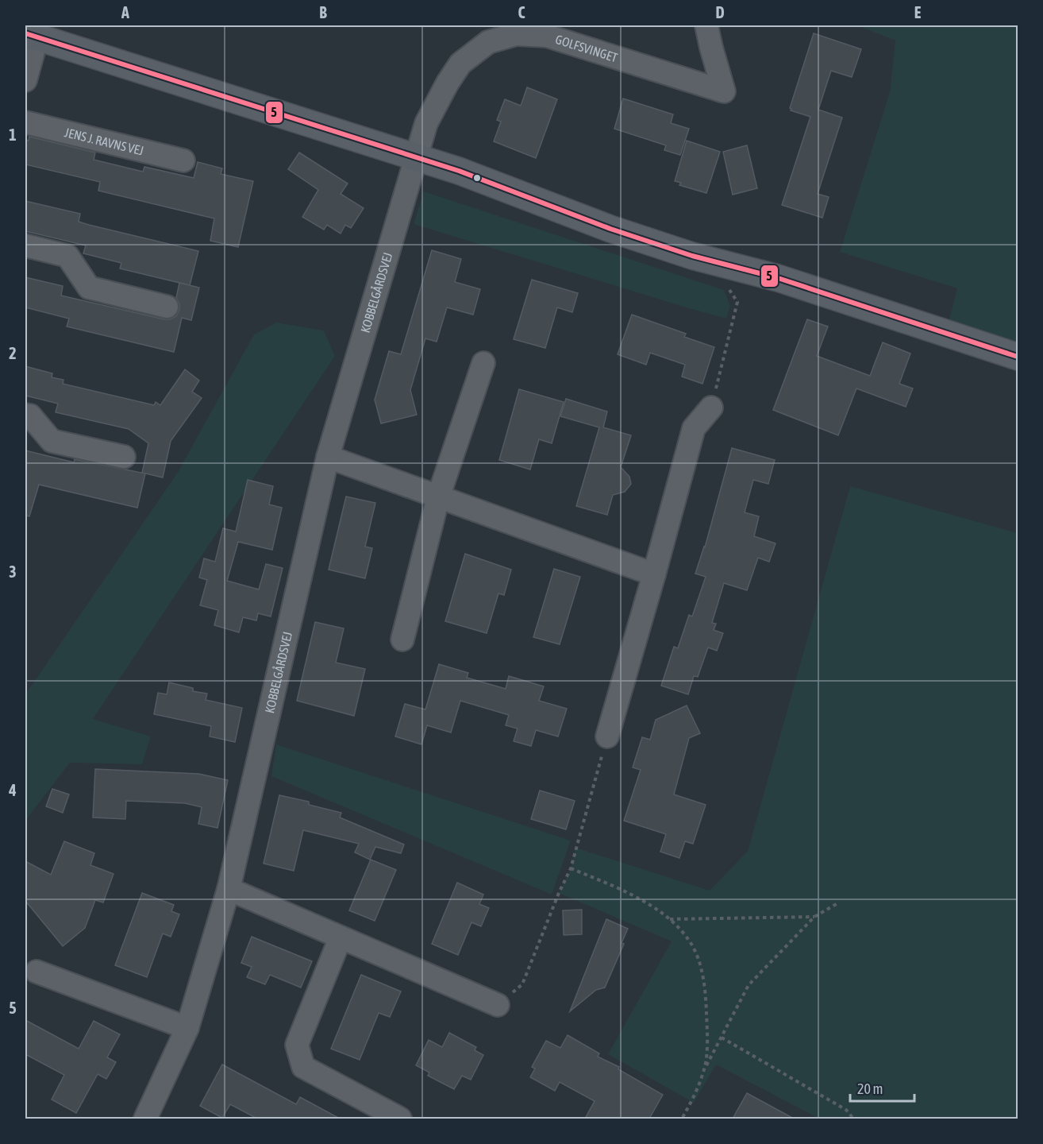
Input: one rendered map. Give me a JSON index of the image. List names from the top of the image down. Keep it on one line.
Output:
{"streets":{"street":["GOLFSVINGET","JENS J. RAVNS VEJ","KOBBELGÅRDSVEJ"]},"crossings":[["GOLFSVINGET","KOBBELGÅRDSVEJ"]],"lines":["transit line 5"],"scale_bar":"20 m","grid":{"columns":["A","B","C","D","E"],"rows":["1","2","3","4","5"]}}
